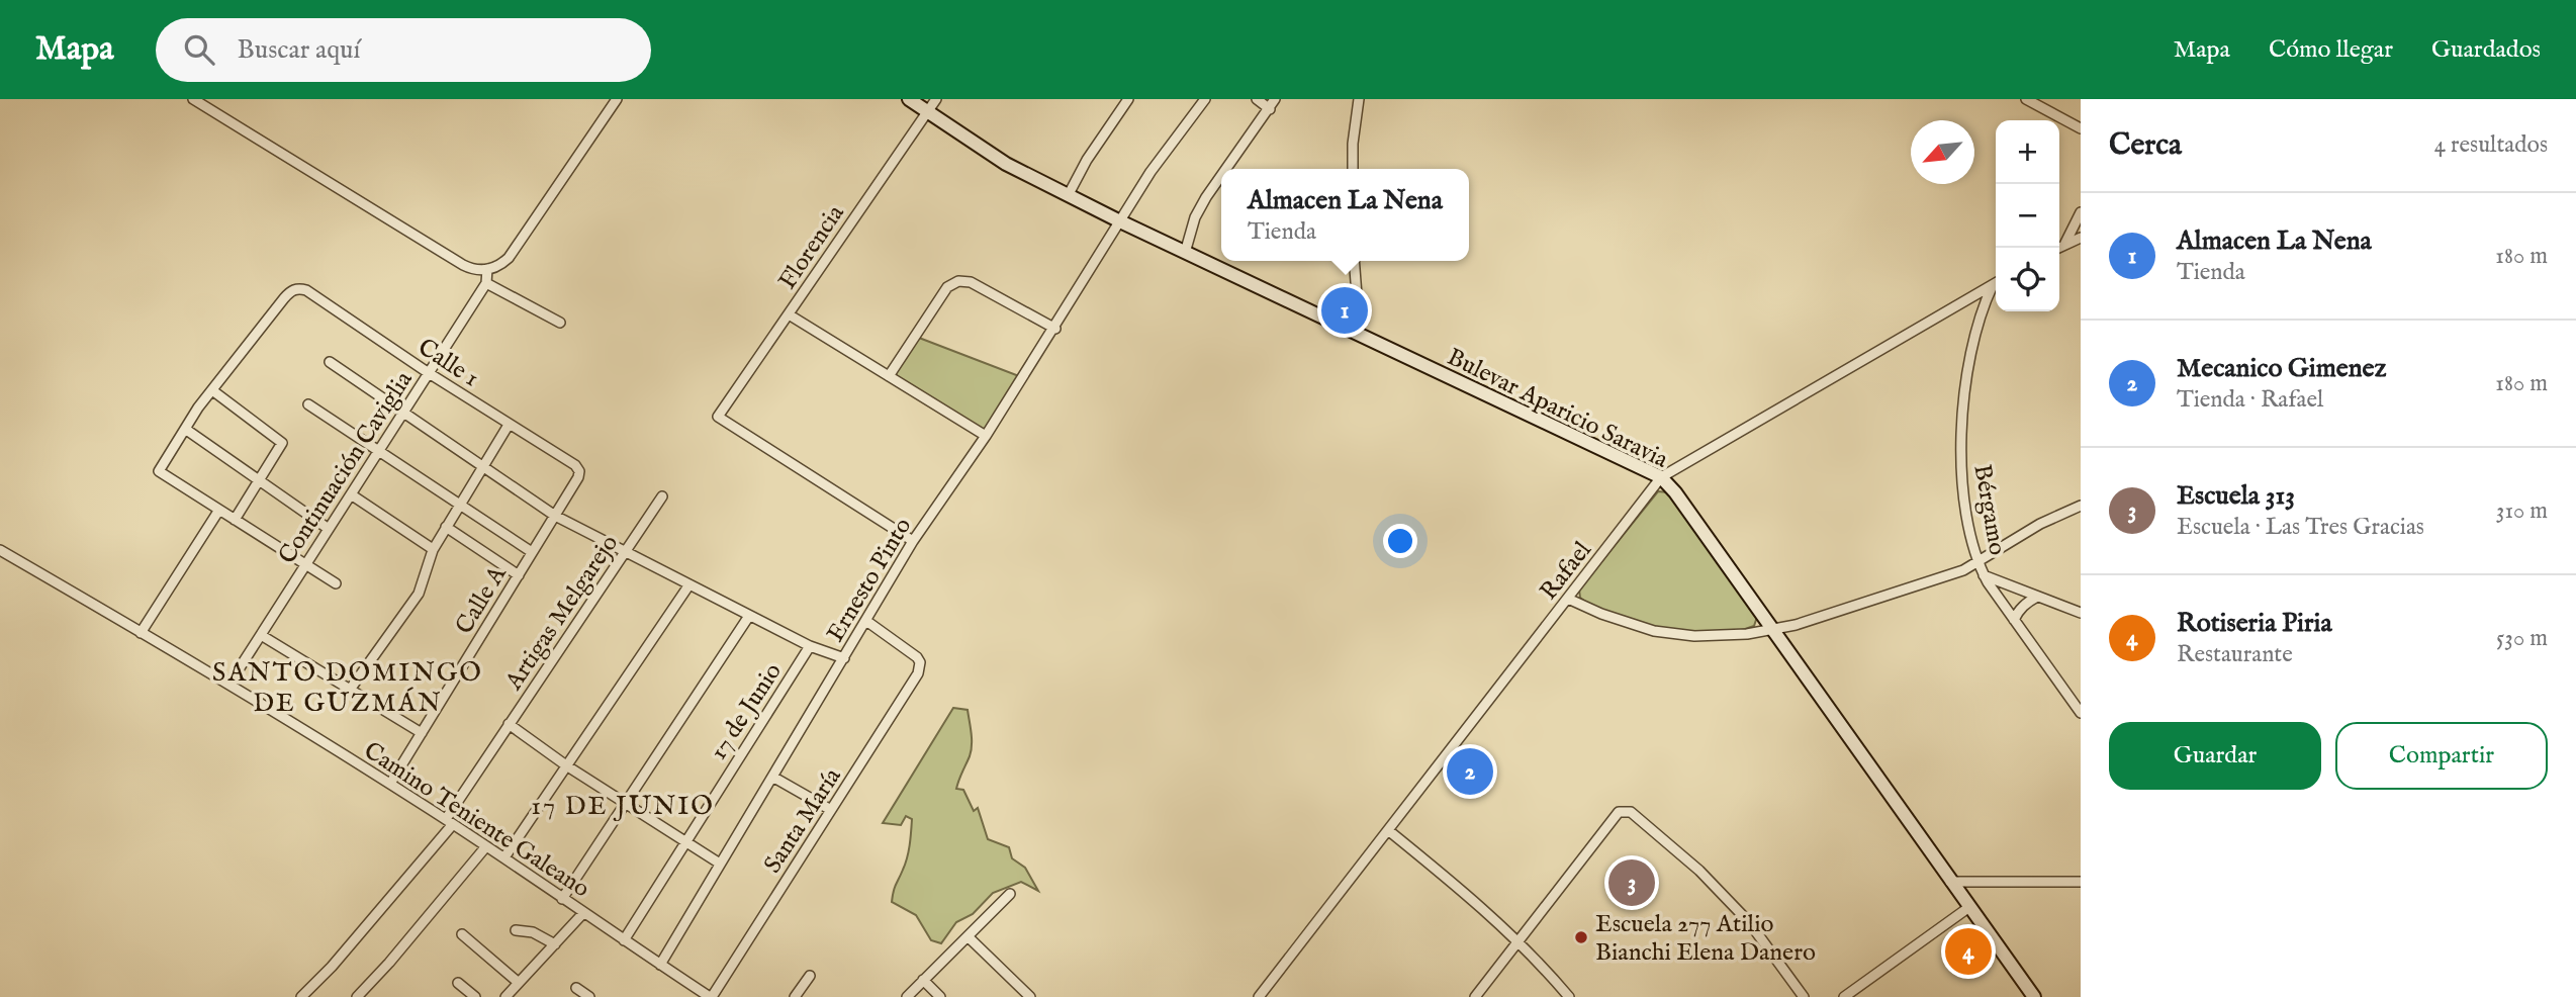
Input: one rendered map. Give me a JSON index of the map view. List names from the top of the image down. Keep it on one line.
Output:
{"streets":{"street":["Florencia","Calle 1","Bulevar Aparicio Saravia","Continuación Caviglia","Bérgamo","Rafael","Ernesto Pinto","Calle A","Artigas Melgarejo","17 de Junio","Camino Teniente Galeano","Santa María"]},"crossings":[["Florencia","Bulevar Aparicio Saravia"],["Florencia","Ernesto Pinto"],["Calle 1","Continuación Caviglia"],["Calle 1","Calle A"],["Bulevar Aparicio Saravia","Rafael"],["Bulevar Aparicio Saravia","Ernesto Pinto"],["Continuación Caviglia","Camino Teniente Galeano"],["Ernesto Pinto","Camino Teniente Galeano"],["Ernesto Pinto","Santa María"],["Calle A","Camino Teniente Galeano"],["Artigas Melgarejo","Camino Teniente Galeano"],["17 de Junio","Camino Teniente Galeano"],["Camino Teniente Galeano","Santa María"]],"districts":["SANTO DOMINGO DE GUZMÁN","17 DE JUNIO"],"places":["Escuela 277 Atilio Bianchi Elena Danero"],"north":"bottom left","page":{"header":"Mapa","search":"Buscar aquí","nav":["Mapa","Cómo llegar","Guardados"],"heading":["Cerca","4 resultados"],"map_buttons":["+","−"],"popup":["Almacen La Nena","Tienda"],"list":[{"mark":"1","name":"Almacen La Nena","note":"Tienda","value":"180 m"},{"mark":"2","name":"Mecanico Gimenez","note":"Tienda · Rafael","value":"180 m"},{"mark":"3","name":"Escuela 313","note":"Escuela · Las Tres Gracias","value":"310 m"},{"mark":"4","name":"Rotiseria Piria","note":"Restaurante","value":"530 m"}],"pins":["1","2","3","4"],"buttons":["Guardar","Compartir"]}}
